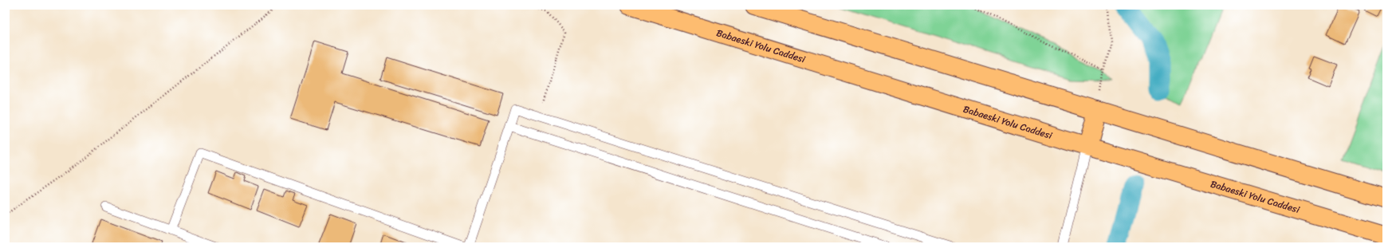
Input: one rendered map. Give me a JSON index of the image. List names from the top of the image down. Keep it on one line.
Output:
{"streets":{"highway":["Babaeski Yolu Caddesi"]}}
